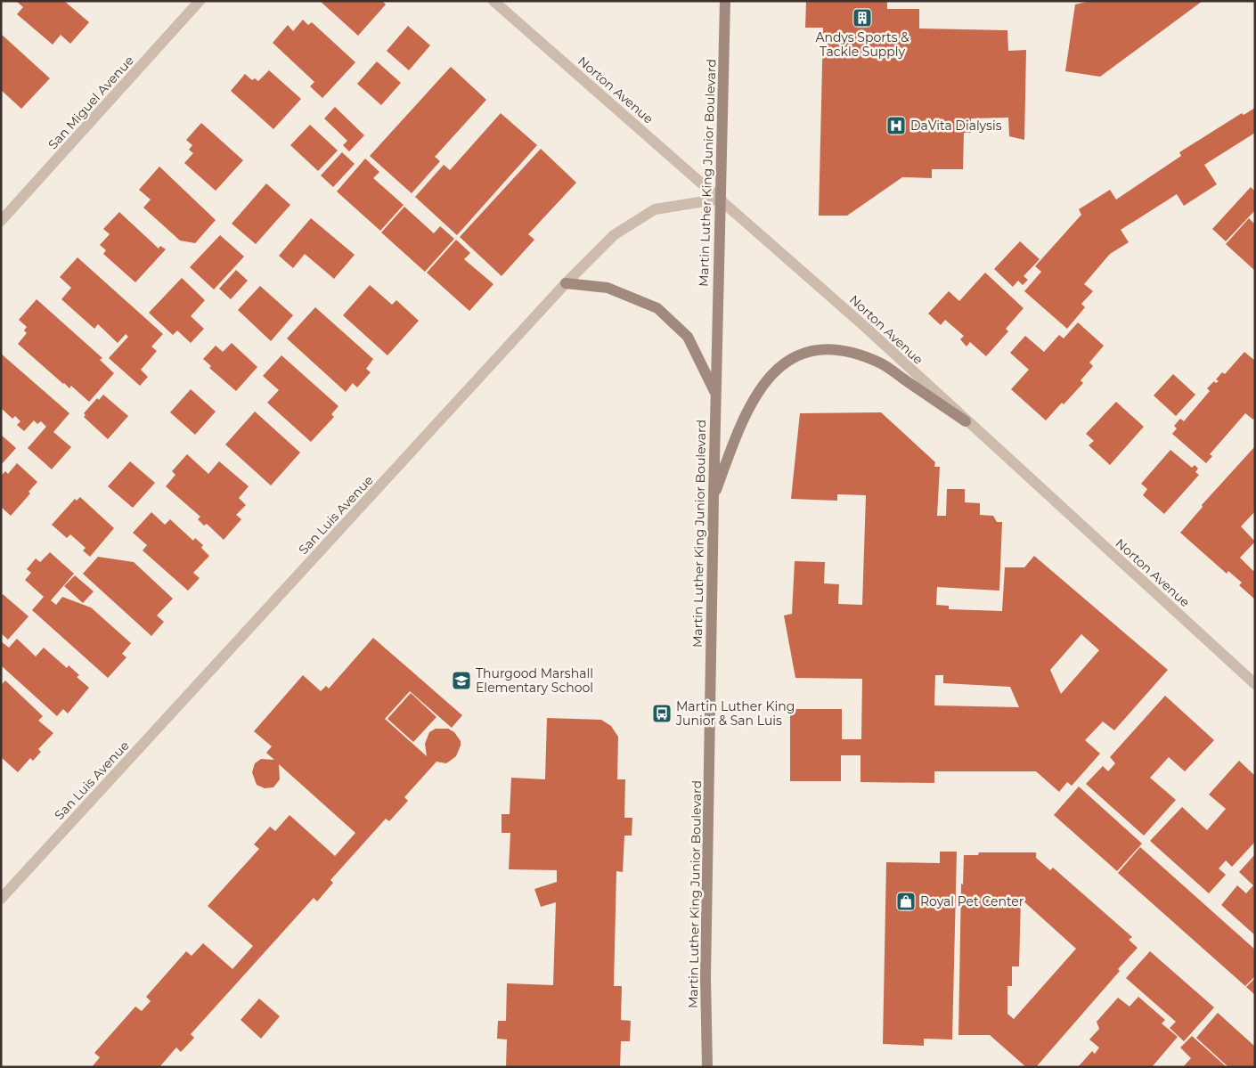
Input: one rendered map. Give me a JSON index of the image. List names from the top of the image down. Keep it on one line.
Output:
{"streets":{"main road":["Martin Luther King Junior Boulevard"],"street":["Norton Avenue","San Miguel Avenue","San Luis Avenue"]},"crossings":[["Norton Avenue","Martin Luther King Junior Boulevard"],["Norton Avenue","San Luis Avenue"],["Martin Luther King Junior Boulevard","San Luis Avenue"]],"places":{"building":["Andys Sports & Tackle Supply"],"hospital":["DaVita Dialysis"],"school or university":["Thurgood Marshall Elementary School"],"bus stop":["Martin Luther King Junior & San Luis"],"shop":["Royal Pet Center"]}}
